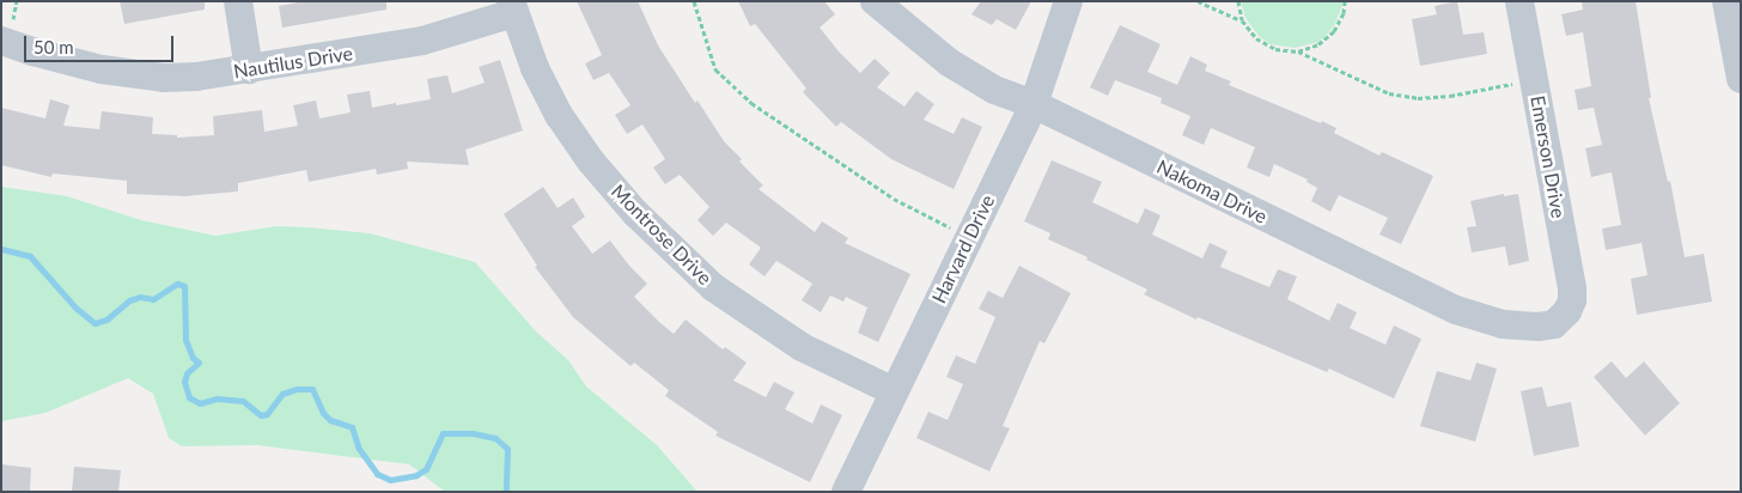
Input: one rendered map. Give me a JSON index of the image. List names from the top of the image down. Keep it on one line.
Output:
{"streets":{"street":["Nautilus Drive","Emerson Drive","Nakoma Drive","Montrose Drive","Harvard Drive"]},"crossings":[["Nautilus Drive","Montrose Drive"],["Emerson Drive","Nakoma Drive"],["Nakoma Drive","Harvard Drive"],["Montrose Drive","Harvard Drive"]],"scale_bar":"50 m"}
